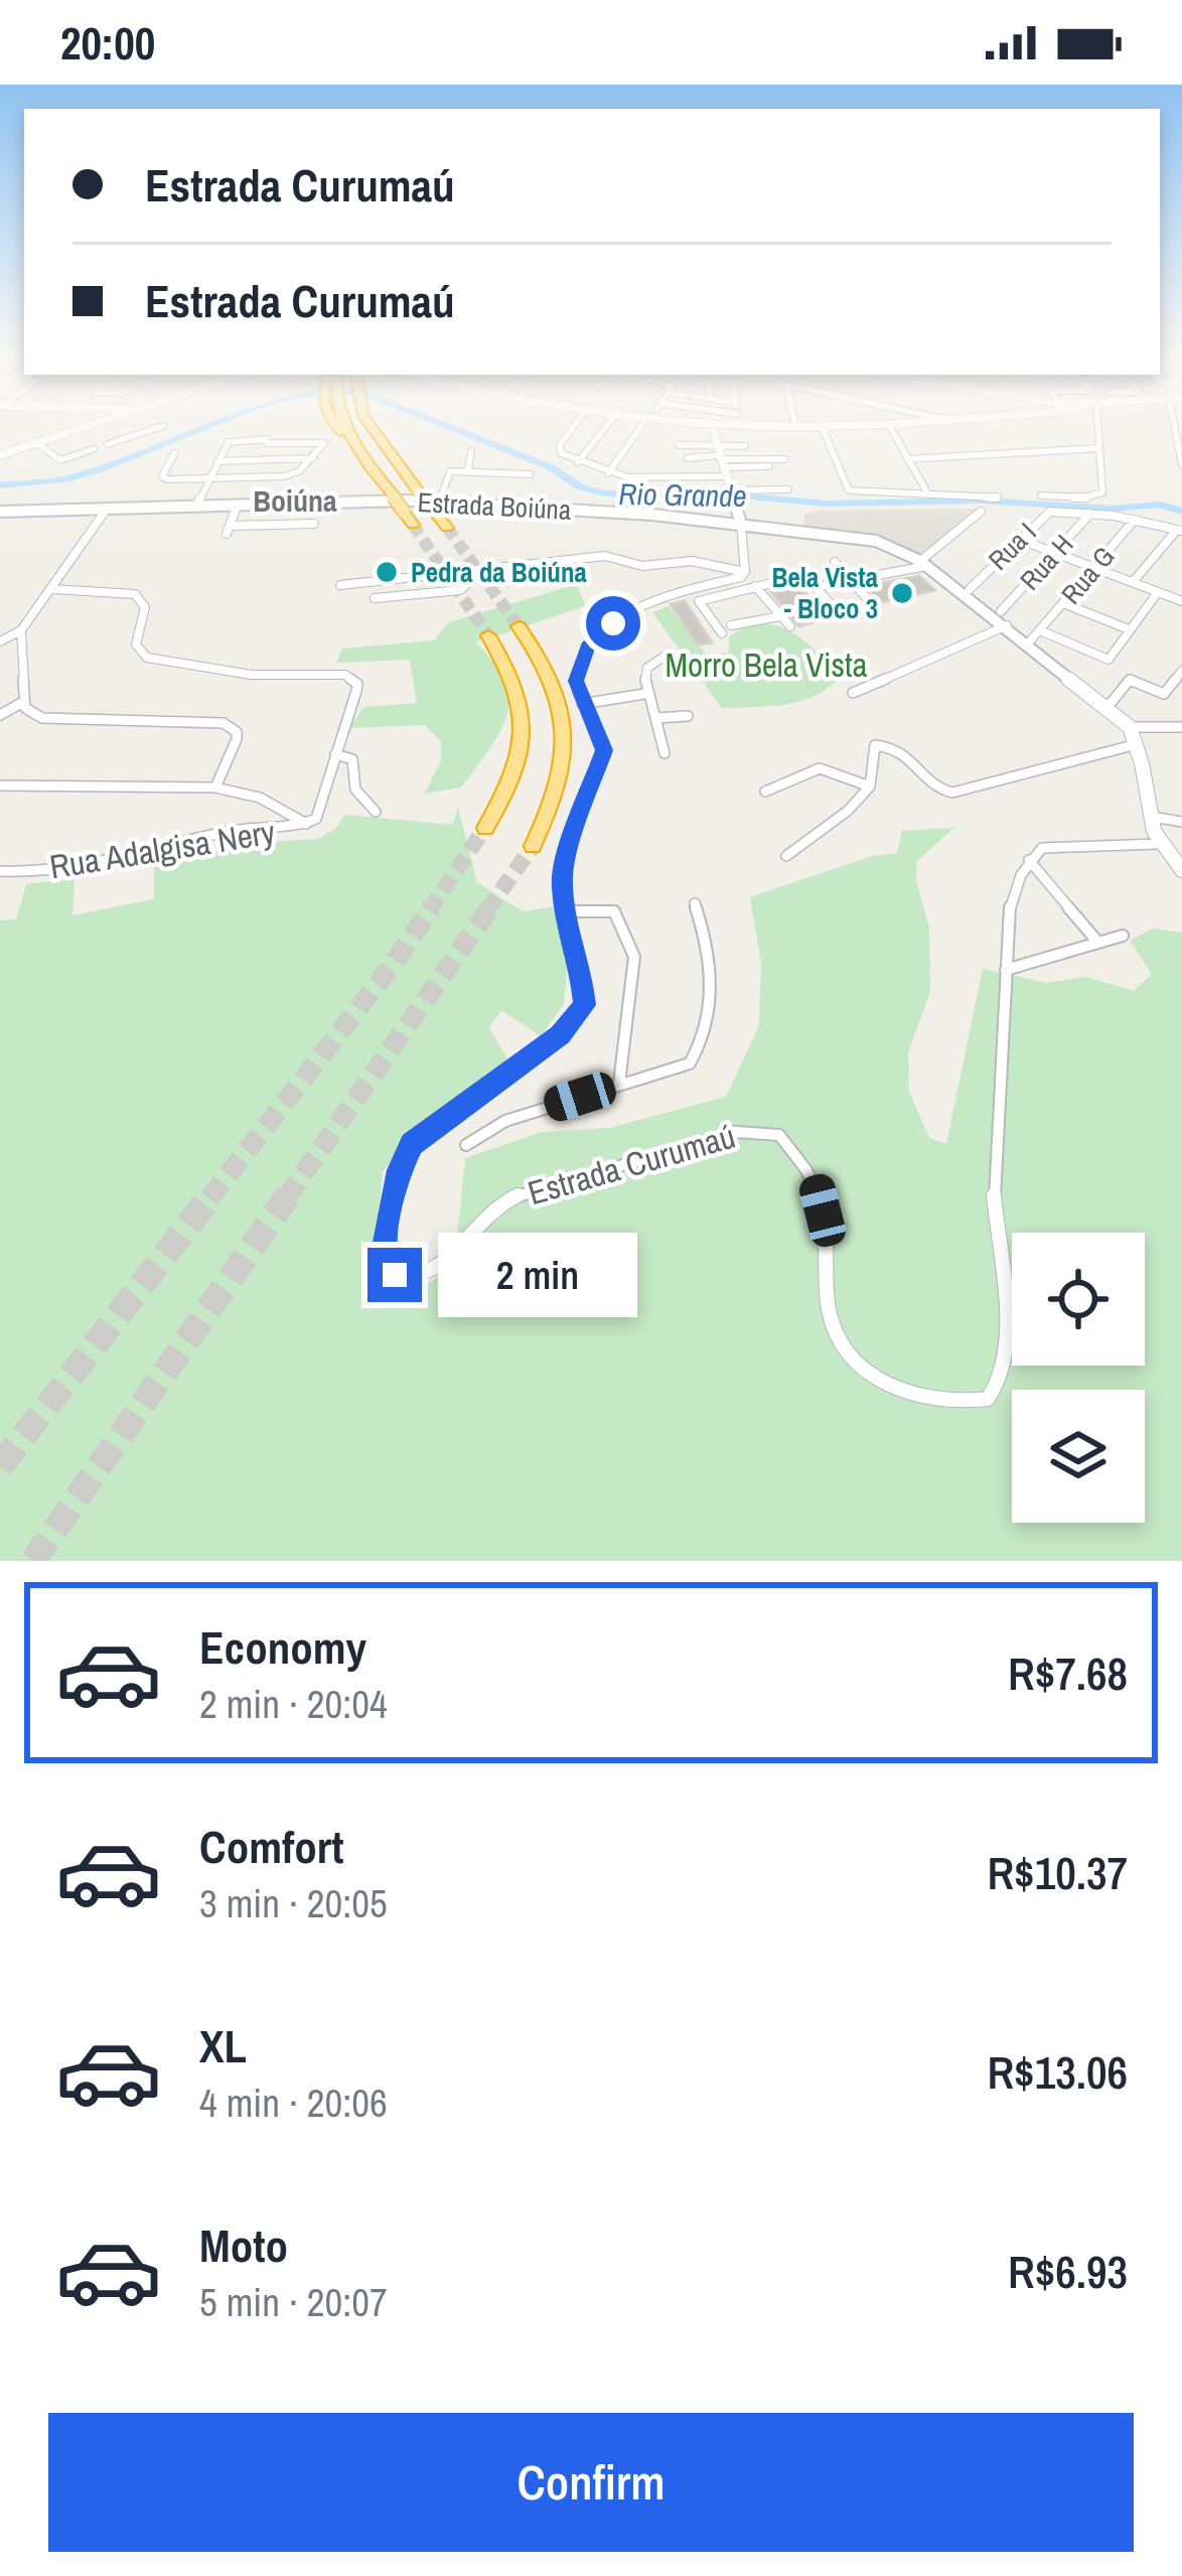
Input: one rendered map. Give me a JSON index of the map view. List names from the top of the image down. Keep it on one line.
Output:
{"streets":{"street":["Estrada Boiúna","Rua I","Rua H","Rua G","Rua Adalgisa Nery","Estrada Curumaú"]},"crossings":[["Estrada Boiúna","Rua G"],["Rua I","Rua H"]],"districts":["Boiúna"],"water":["Rio Grande"],"parks":["Morro Bela Vista"],"places":["Pedra da Boiúna","Bela Vista - Bloco 3"],"page":{"status":"20:00","banner":["Estrada Curumaú","Estrada Curumaú"],"bubble":"2 min","list":[{"name":"Economy","note":"2 min · 20:04","value":"R$7.68"},{"name":"Comfort","note":"3 min · 20:05","value":"R$10.37"},{"name":"XL","note":"4 min · 20:06","value":"R$13.06"},{"name":"Moto","note":"5 min · 20:07","value":"R$6.93"}],"buttons":"Confirm"}}
